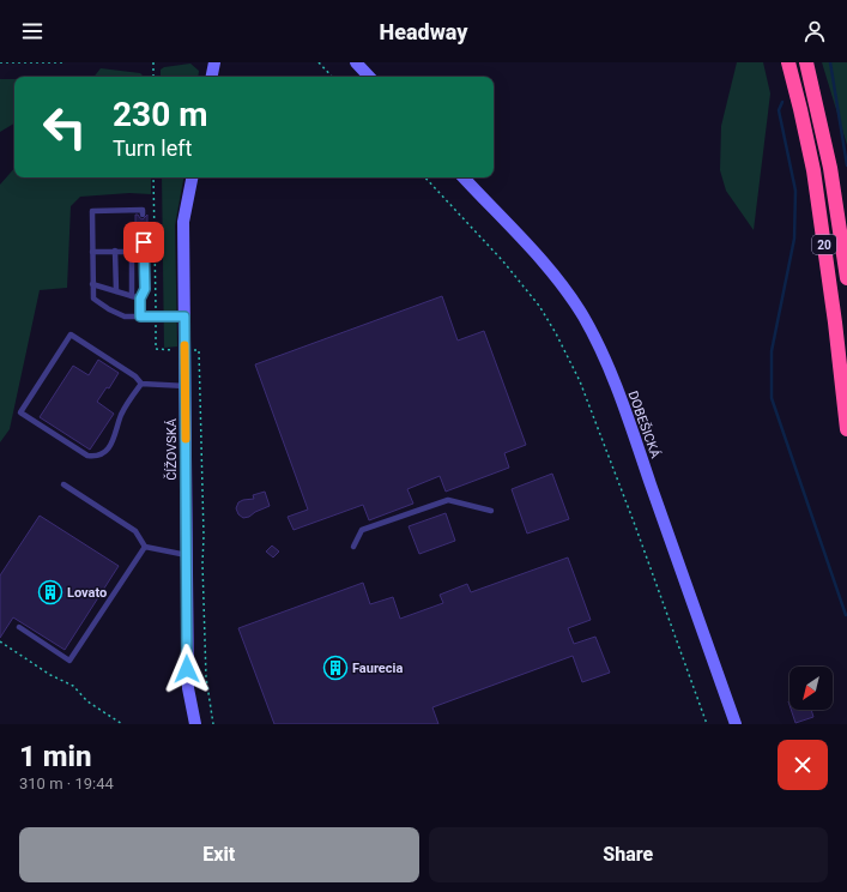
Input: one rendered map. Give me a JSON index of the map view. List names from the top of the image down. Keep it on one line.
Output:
{"streets":{"highway":["20"],"street":["DOBEŠICKÁ","ČÍŽOVSKÁ"]},"places":{"building":["Lovato","Faurecia"]},"north":"bottom left","page":{"header":"Headway","turn":["230 m","Turn left"],"heading":["1 min","310 m · 19:44"],"buttons":["Exit","Share"]}}
